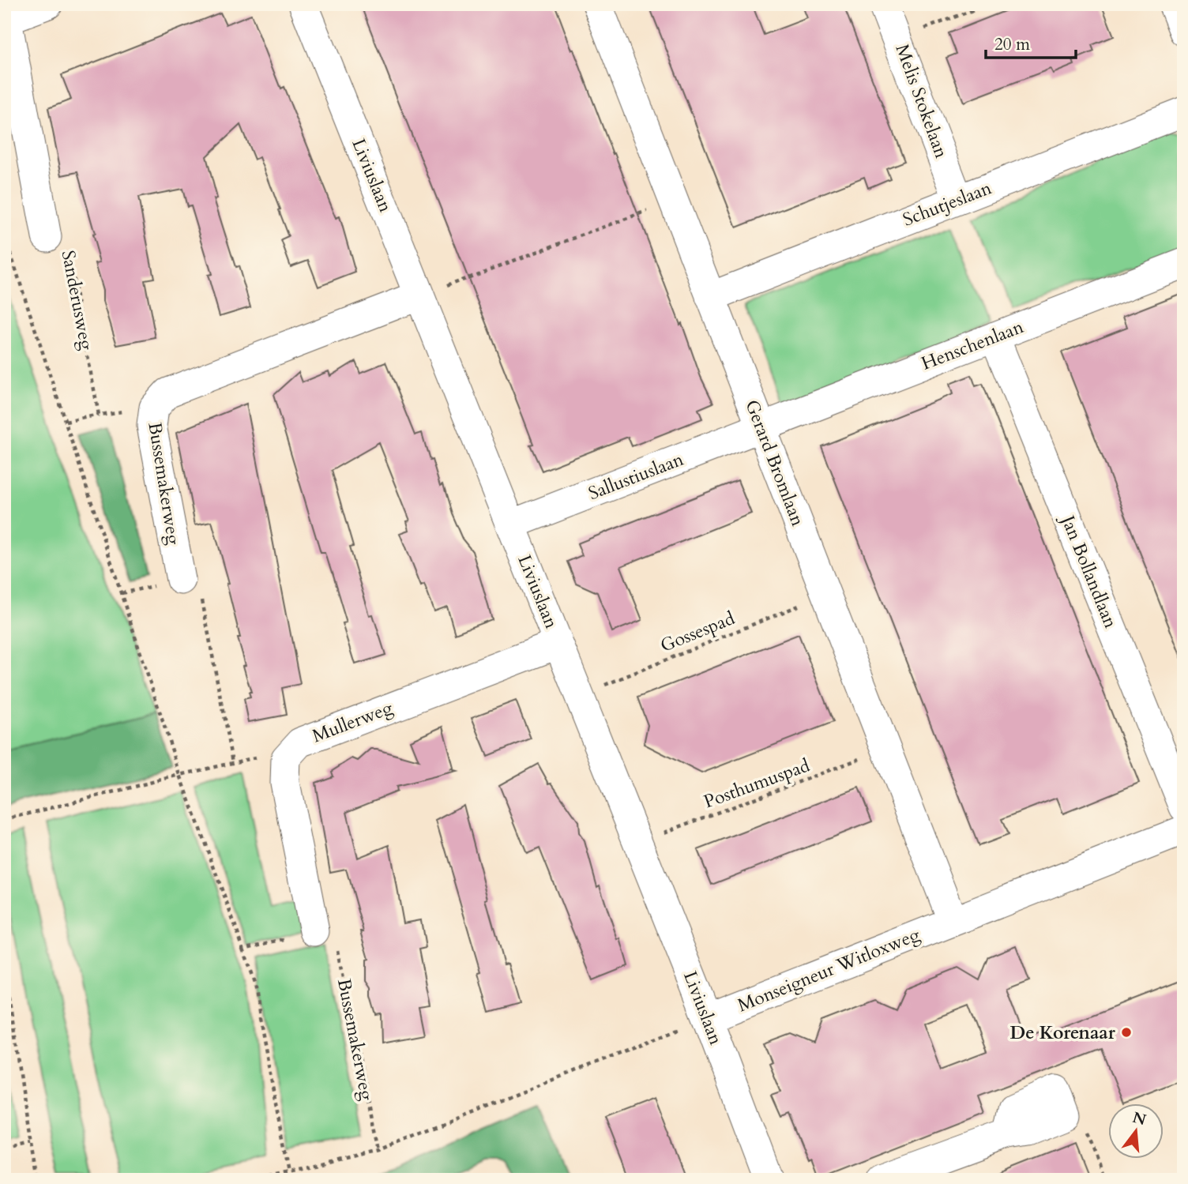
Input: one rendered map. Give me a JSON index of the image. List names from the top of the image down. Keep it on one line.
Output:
{"streets":{"street":["Melis Stokelaan","Liviuslaan","Schutjeslaan","Sanderusweg","Henschenlaan","Gerard Bromlaan","Sallustiuslaan","Bussemakerweg","Jan Bollandlaan","Mullerweg","Monseigneur Witloxweg"],"path":["Gossespad","Posthumuspad"]},"crossings":[["Melis Stokelaan","Schutjeslaan"],["Liviuslaan","Sallustiuslaan"],["Liviuslaan","Bussemakerweg"],["Liviuslaan","Gossespad"],["Liviuslaan","Mullerweg"],["Liviuslaan","Posthumuspad"],["Liviuslaan","Monseigneur Witloxweg"],["Schutjeslaan","Gerard Bromlaan"],["Henschenlaan","Gerard Bromlaan"],["Henschenlaan","Sallustiuslaan"],["Henschenlaan","Jan Bollandlaan"],["Gerard Bromlaan","Sallustiuslaan"],["Gerard Bromlaan","Gossespad"],["Gerard Bromlaan","Posthumuspad"],["Gerard Bromlaan","Monseigneur Witloxweg"]],"places":["De Korenaar"],"scale_bar":"20 m","north":"top"}
